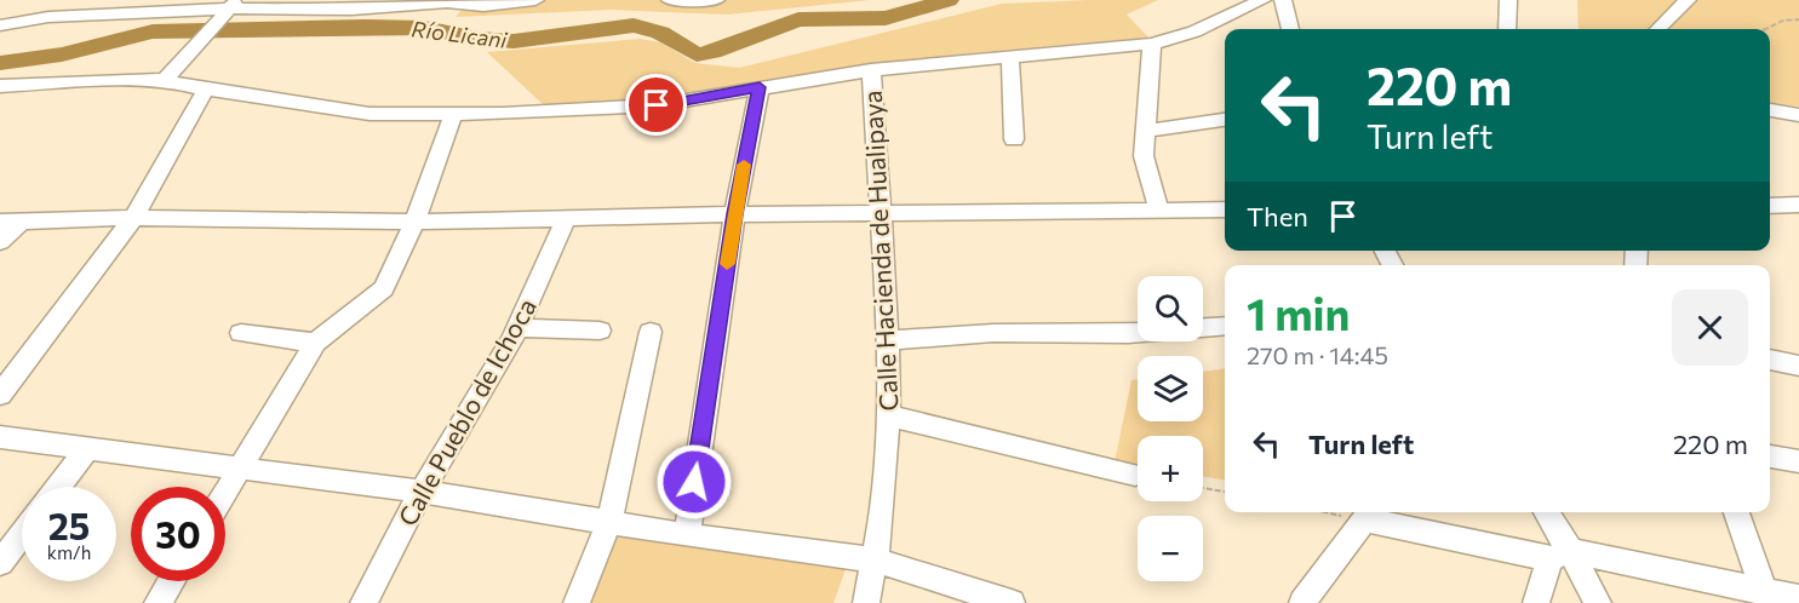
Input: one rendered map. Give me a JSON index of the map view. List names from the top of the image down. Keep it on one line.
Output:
{"streets":{"street":["Calle Hacienda de Hualipaya","Calle Pueblo de Ichoca"]},"water":["Río Licani"],"page":{"turn":["220 m","Turn left"],"then":"Then","heading":["1 min","270 m · 14:45"],"map_buttons":["+","−"],"list":[{"name":"Turn left","value":"220 m"}],"speed":"25 km/h","limit":"30"}}
